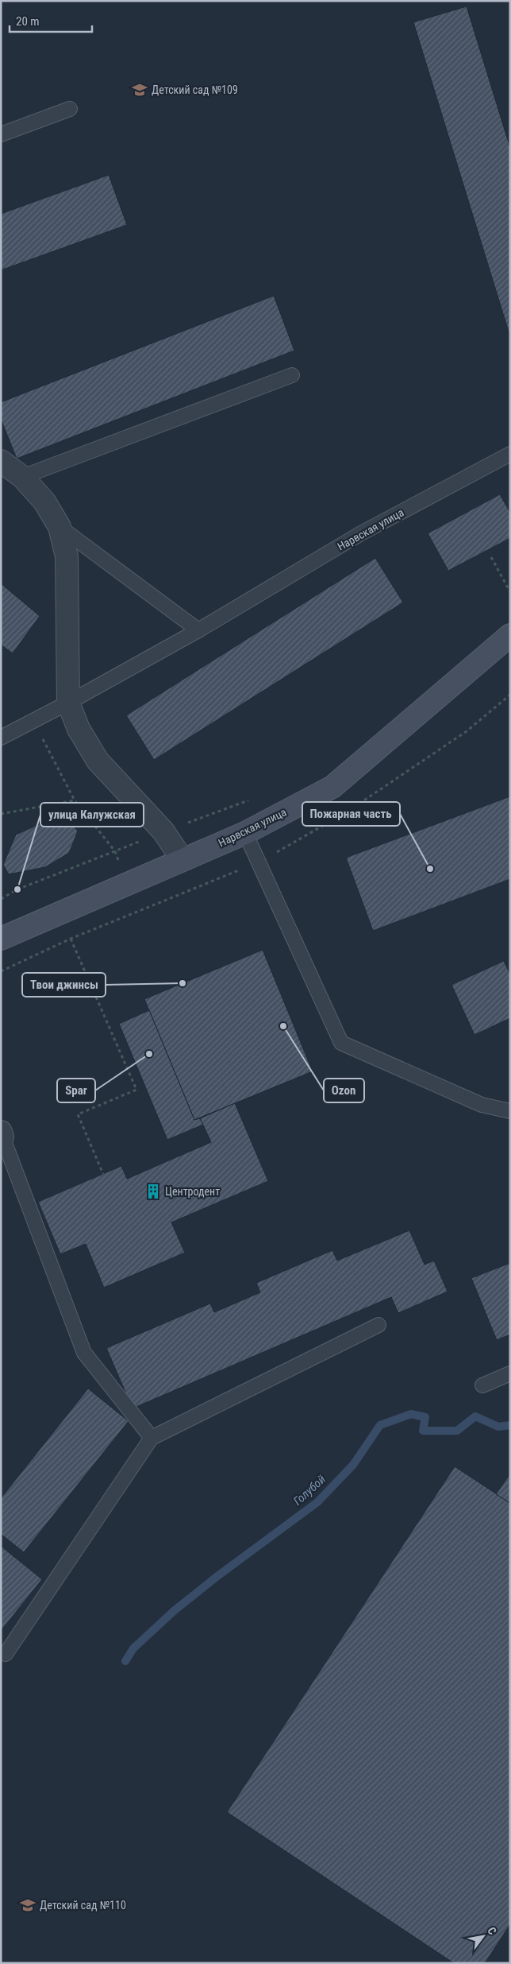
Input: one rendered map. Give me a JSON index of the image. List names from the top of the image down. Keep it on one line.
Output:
{"streets":{"main road":["Нарвская улица"]},"water":["Голубой"],"places":{"school or university":["Детский сад №109","Детский сад №110"],"other":["Пожарная часть","улица Калужская","Твои джинсы","Ozon","Spar"],"building":["Центродент"]},"scale_bar":"20 m","north":"top right"}
